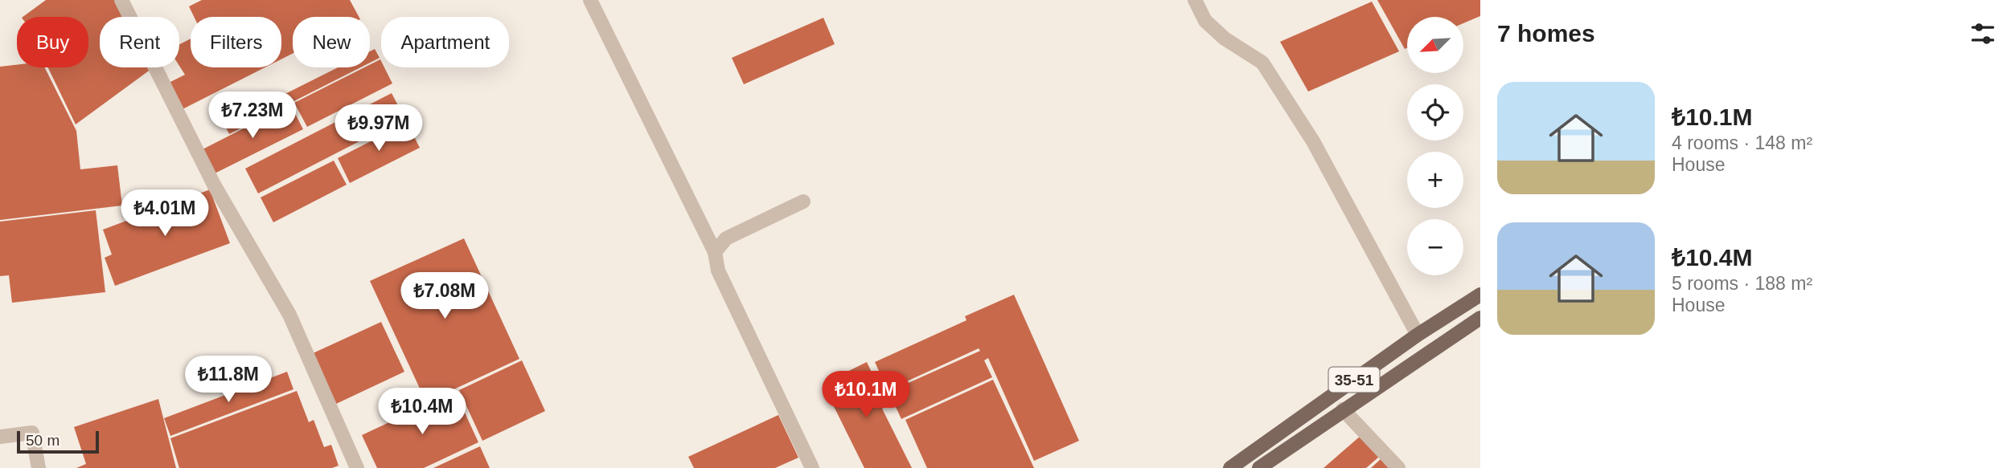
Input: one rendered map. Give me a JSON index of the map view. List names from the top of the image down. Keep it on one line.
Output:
{"streets":{"main road":["35-51"]},"scale_bar":"50 m","north":"bottom left","page":{"heading":"7 homes","map_buttons":["+","−"],"chip":["Buy","Rent","Filters","New","Apartment"],"list":[{"name":"₺10.1M","note":"4 rooms · 148 m² · House"},{"name":"₺10.4M","note":"5 rooms · 188 m² · House"}],"price":["₺7.23M","₺9.97M","₺4.01M","₺7.08M","₺11.8M","₺10.1M","₺10.4M"],"scale":"50 m"}}
